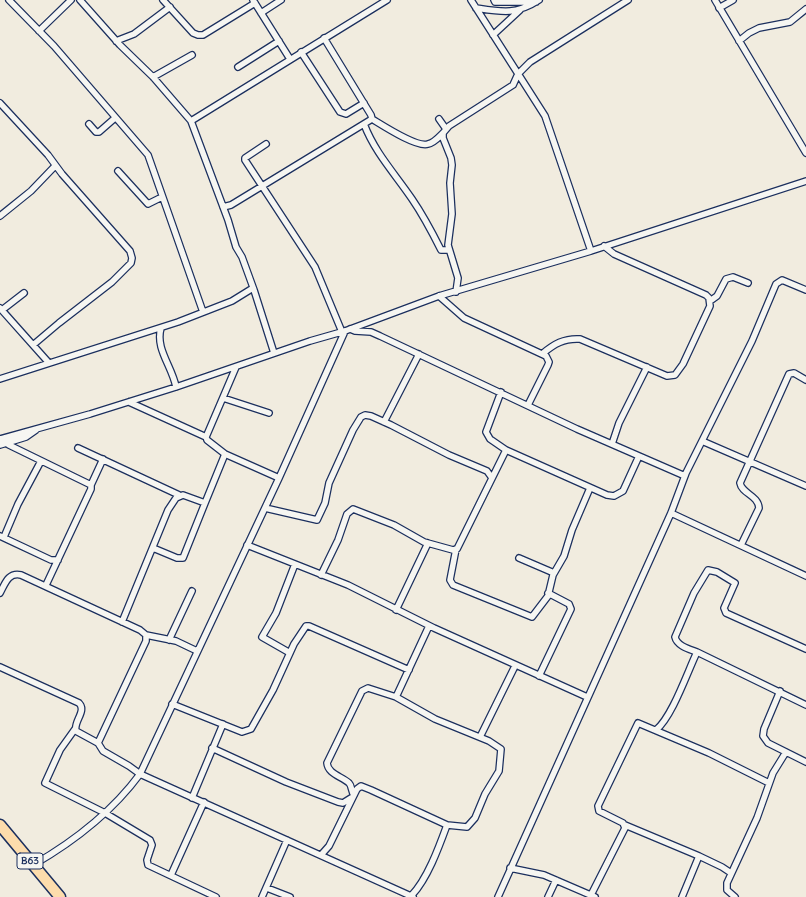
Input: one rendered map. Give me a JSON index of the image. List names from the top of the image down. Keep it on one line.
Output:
{"streets":{"highway":["B63"]}}
